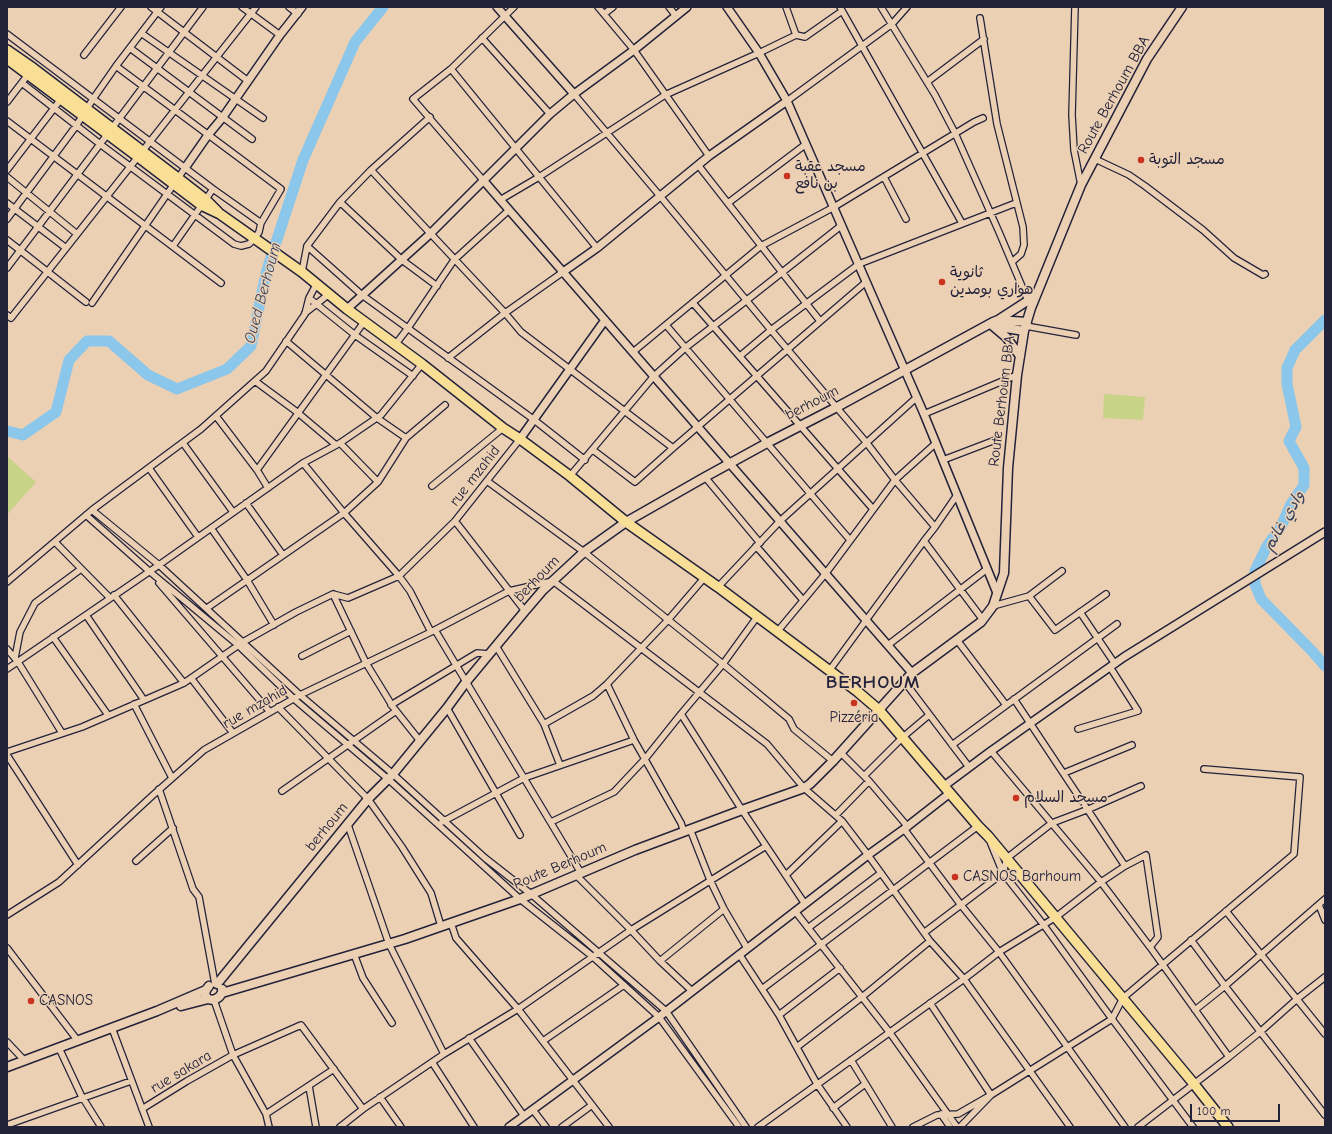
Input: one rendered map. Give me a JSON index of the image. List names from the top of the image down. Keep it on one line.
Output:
{"streets":{"main road":["Route Berhoum BBA","berhoum","Route Berhoum"],"street":["rue mzahid","rue sakara"]},"crossings":[["Route Berhoum BBA","berhoum"],["Route Berhoum BBA","Route Berhoum"],["berhoum","rue mzahid"],["berhoum","Route Berhoum"]],"districts":["BERHOUM"],"water":["Oued Berhoum","وادي غانم"],"places":["مسجد التوبة","مسجد عقبة بن نافع","ثانوية هواري بومدين","Pizzéria","مسجد السلام","CASNOS Barhoum","CASNOS"],"scale_bar":"100 m"}
